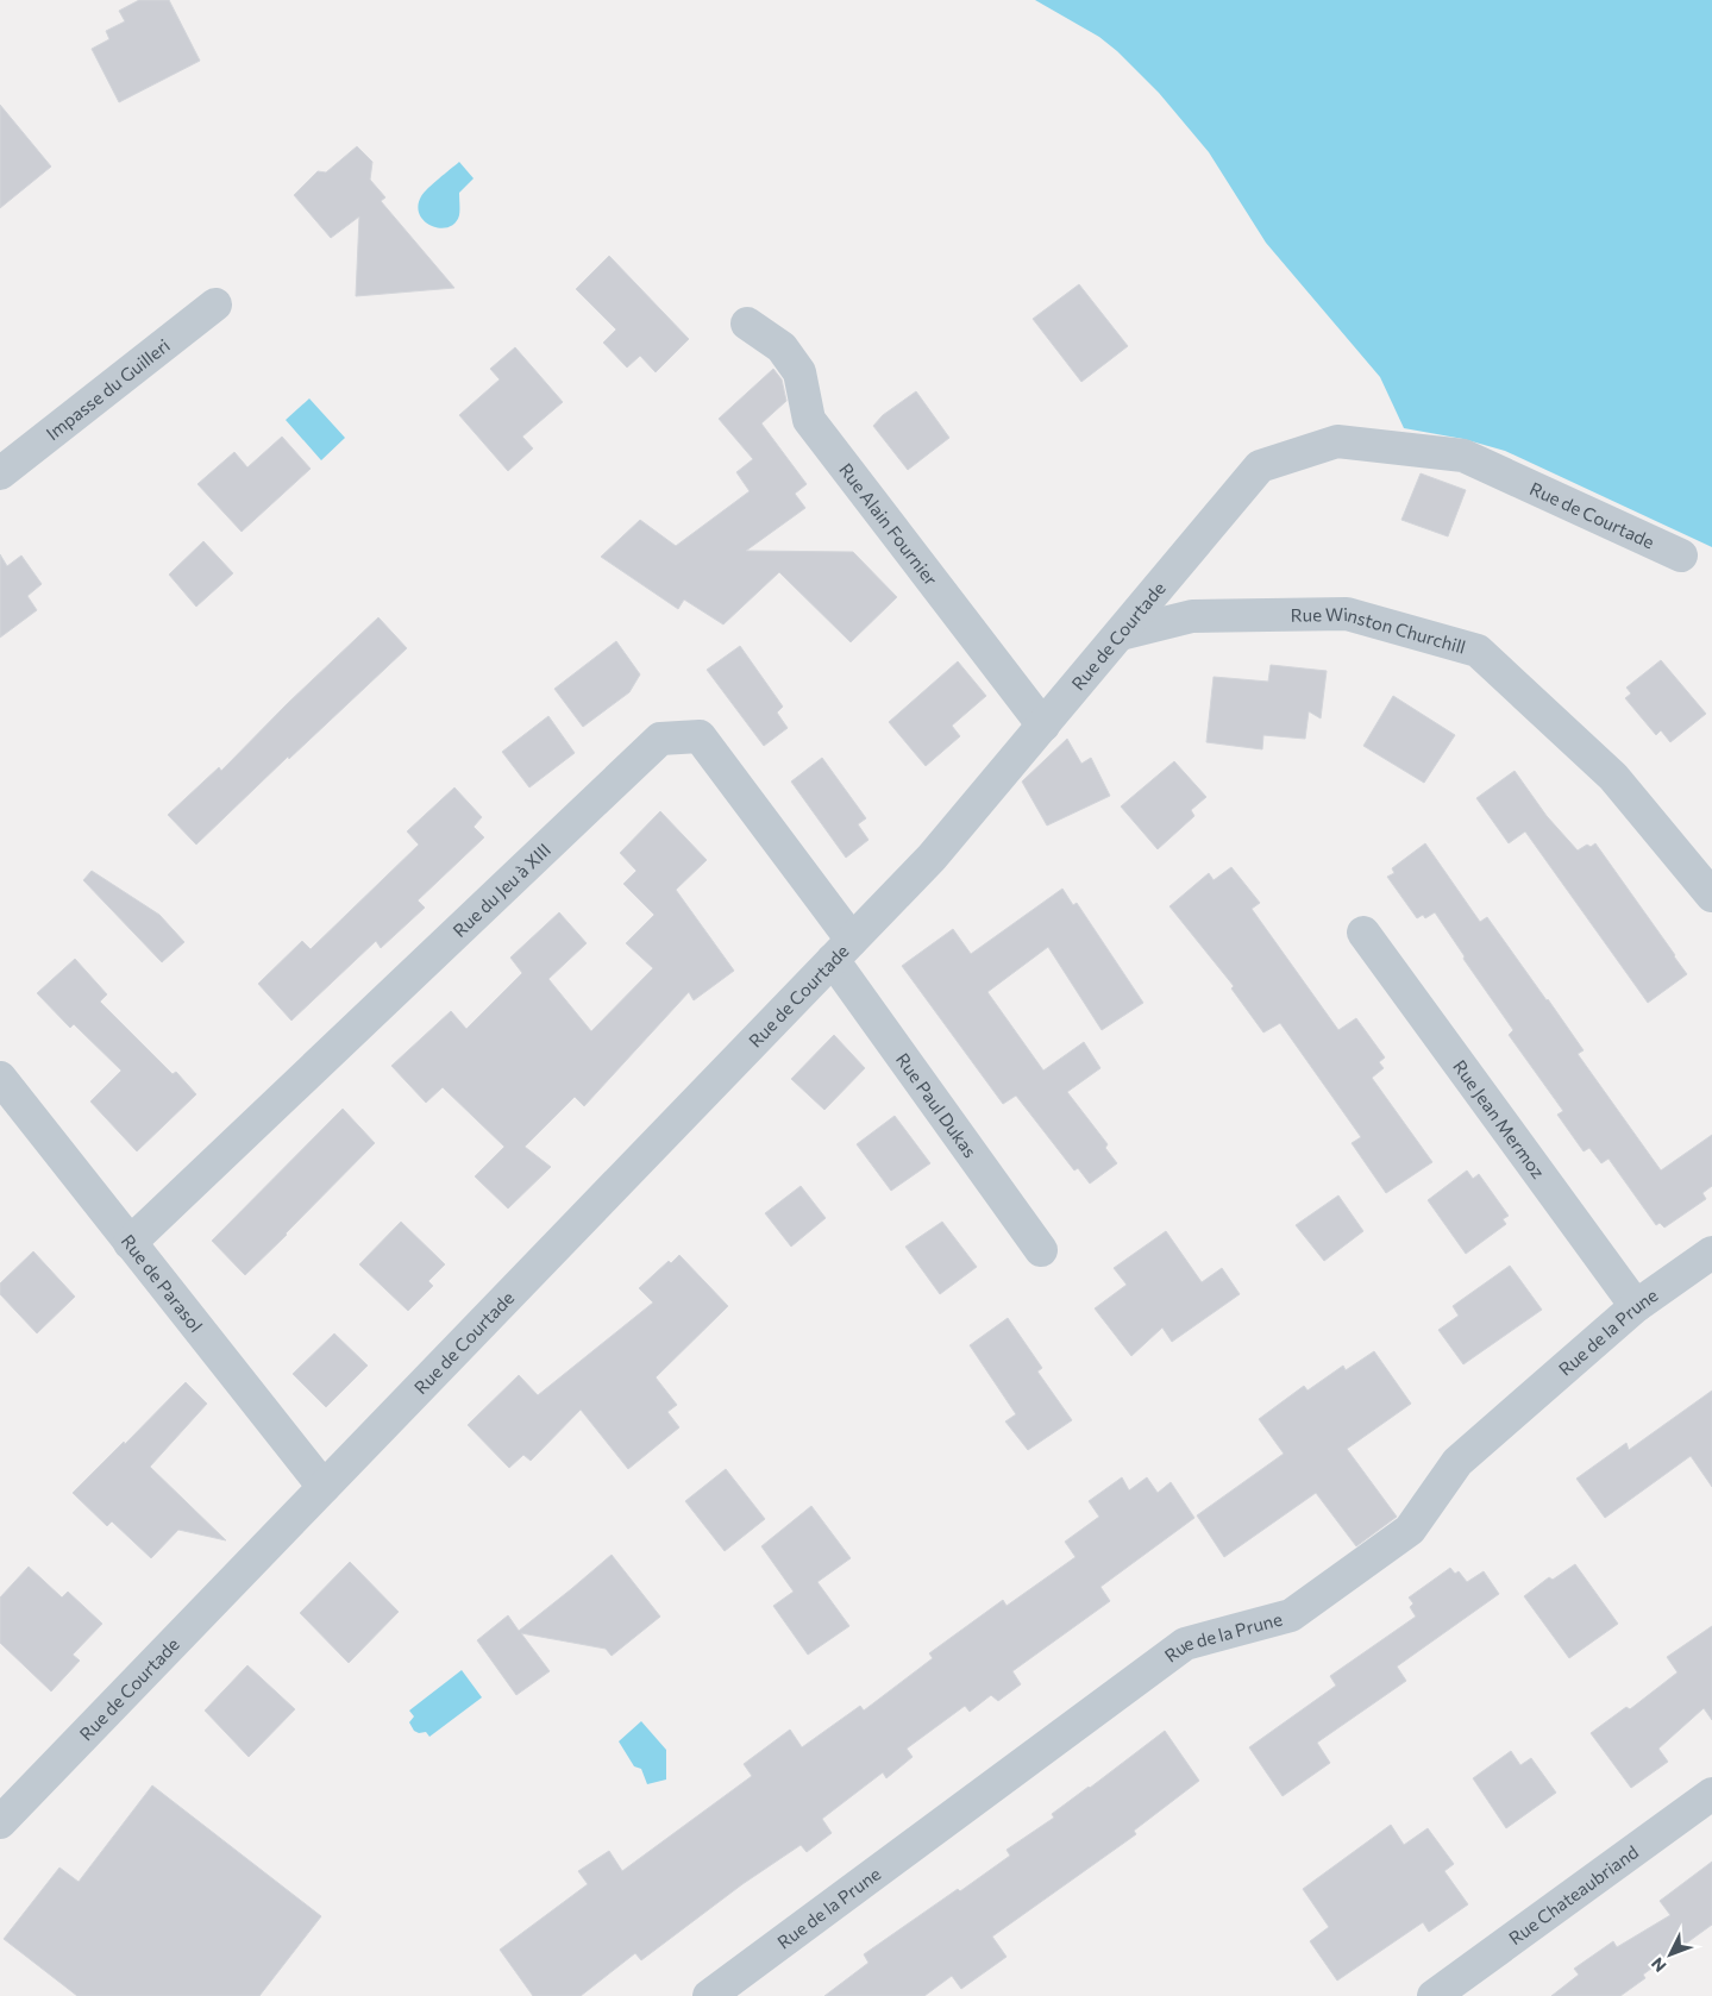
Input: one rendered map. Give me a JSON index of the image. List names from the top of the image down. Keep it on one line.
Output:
{"streets":{"street":["Impasse du Guilleri","Rue de Courtade","Rue Alain Fournier","Rue Winston Churchill","Rue du Jeu à XIII","Rue Paul Dukas","Rue Jean Mermoz","Rue de Parasol","Rue de la Prune","Rue Chateaubriand"]},"crossings":[["Rue de Courtade","Rue Alain Fournier"],["Rue de Courtade","Rue Winston Churchill"],["Rue de Courtade","Rue du Jeu à XIII"],["Rue de Courtade","Rue Paul Dukas"],["Rue de Courtade","Rue de Parasol"],["Rue du Jeu à XIII","Rue Paul Dukas"],["Rue du Jeu à XIII","Rue de Parasol"],["Rue Jean Mermoz","Rue de la Prune"]],"north":"bottom left"}
